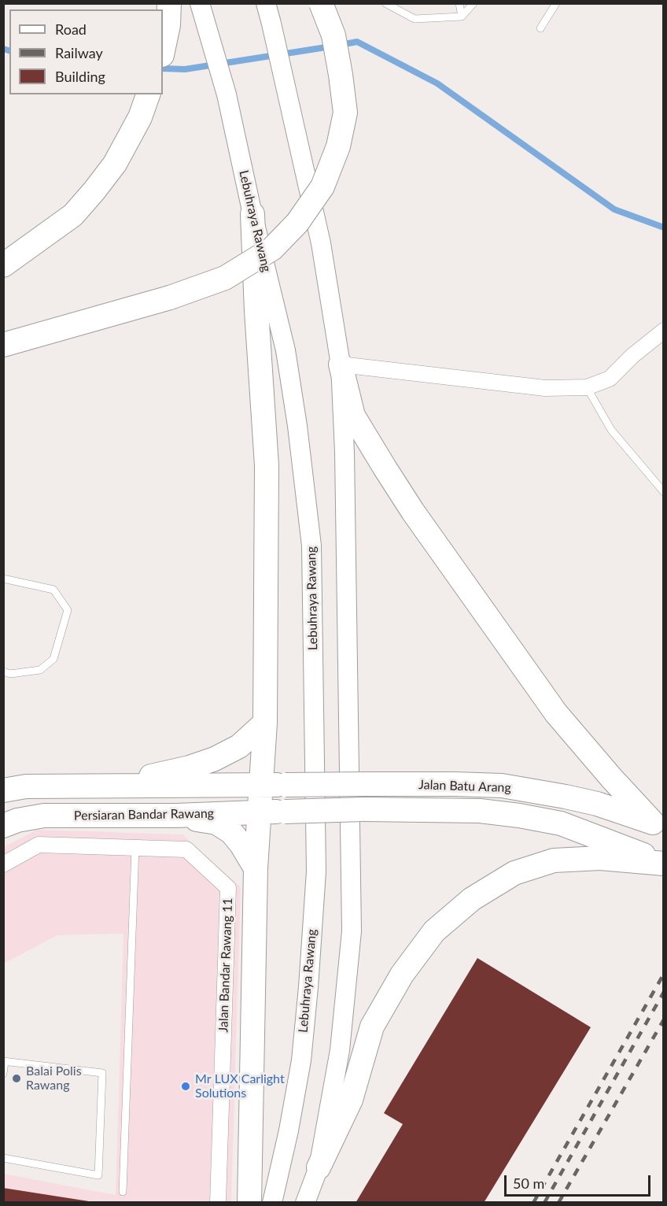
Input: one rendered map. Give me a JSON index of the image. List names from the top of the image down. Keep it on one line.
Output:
{"streets":{"main road":["Jalan Batu Arang","Persiaran Bandar Rawang"],"street":["Lebuhraya Rawang","Jalan Bandar Rawang 11"]},"places":["Balai Polis Rawang","Mr LUX Carlight Solutions"],"legend":["Road","Railway","Building"],"scale_bar":"50 m"}
